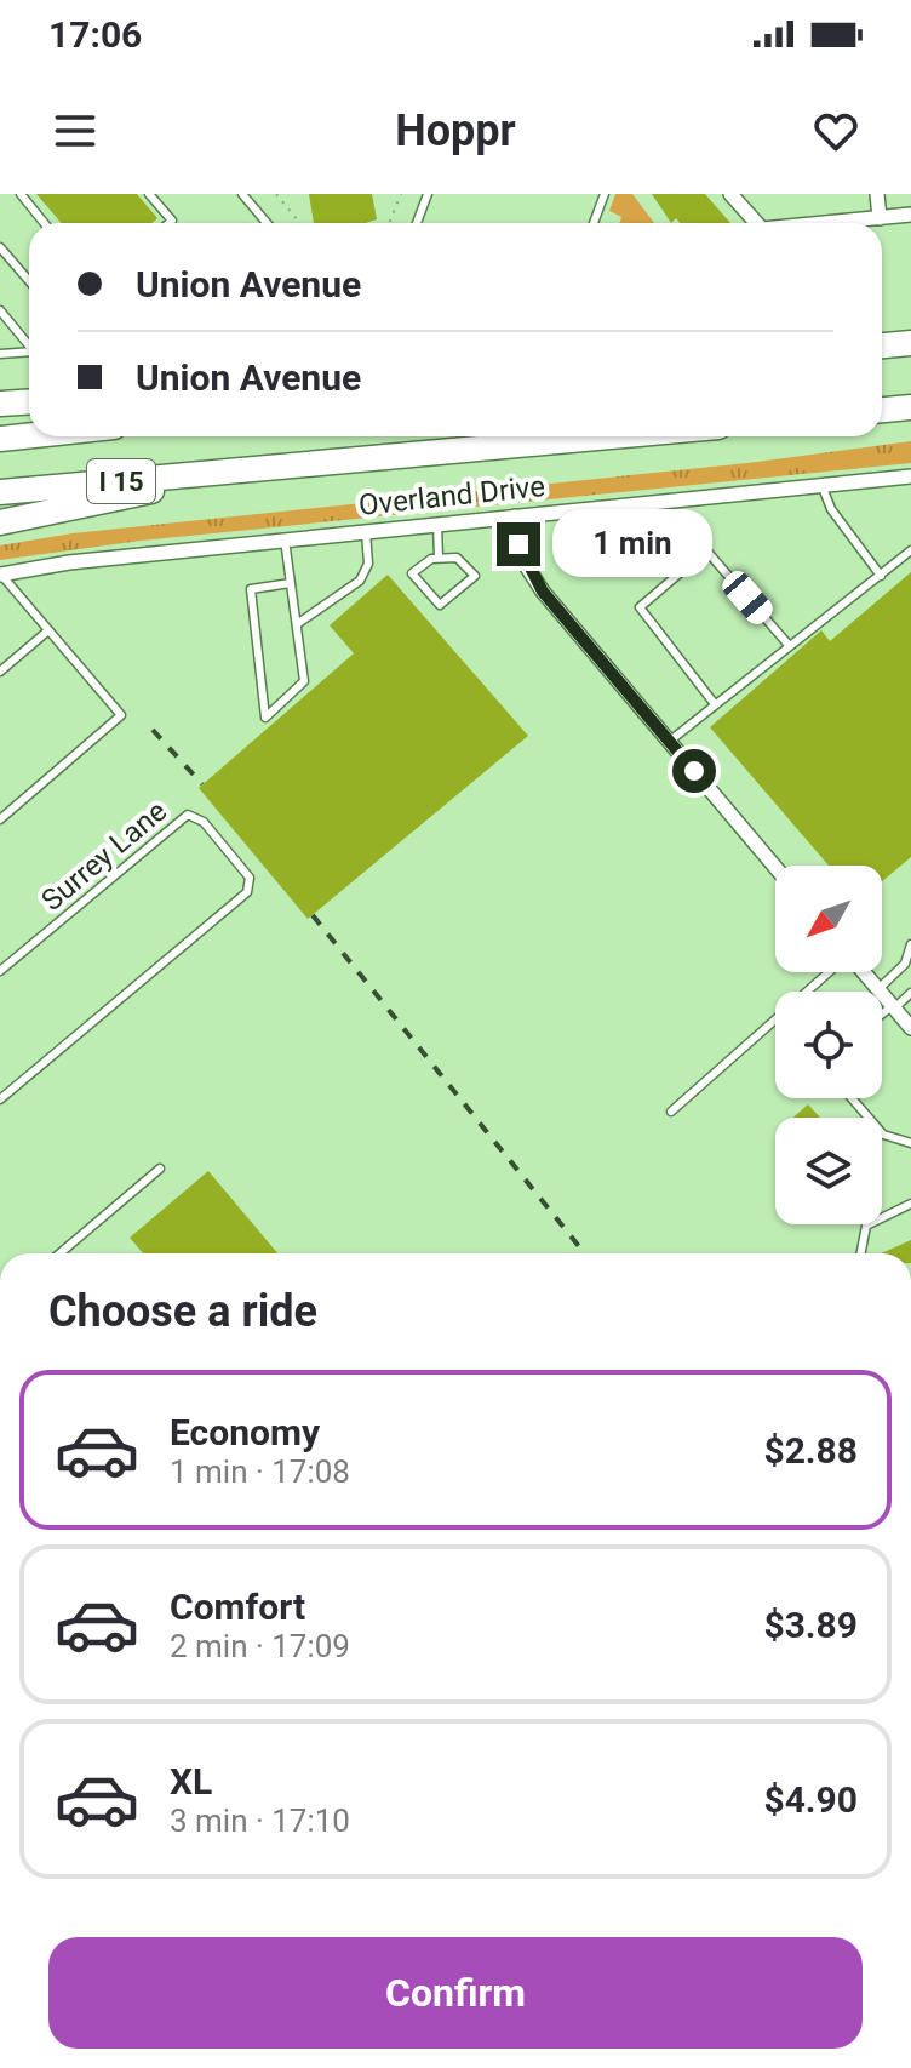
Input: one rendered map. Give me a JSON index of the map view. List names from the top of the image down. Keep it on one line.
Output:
{"streets":{"highway":["I 15"],"street":["Overland Drive"],"lane":["Surrey Lane"]},"north":"bottom left","page":{"status":"17:06","header":"Hoppr","banner":["Union Avenue","Union Avenue"],"bubble":"1 min","heading":"Choose a ride","list":[{"name":"Economy","note":"1 min · 17:08","value":"$2.88"},{"name":"Comfort","note":"2 min · 17:09","value":"$3.89"},{"name":"XL","note":"3 min · 17:10","value":"$4.90"}],"buttons":"Confirm"}}
